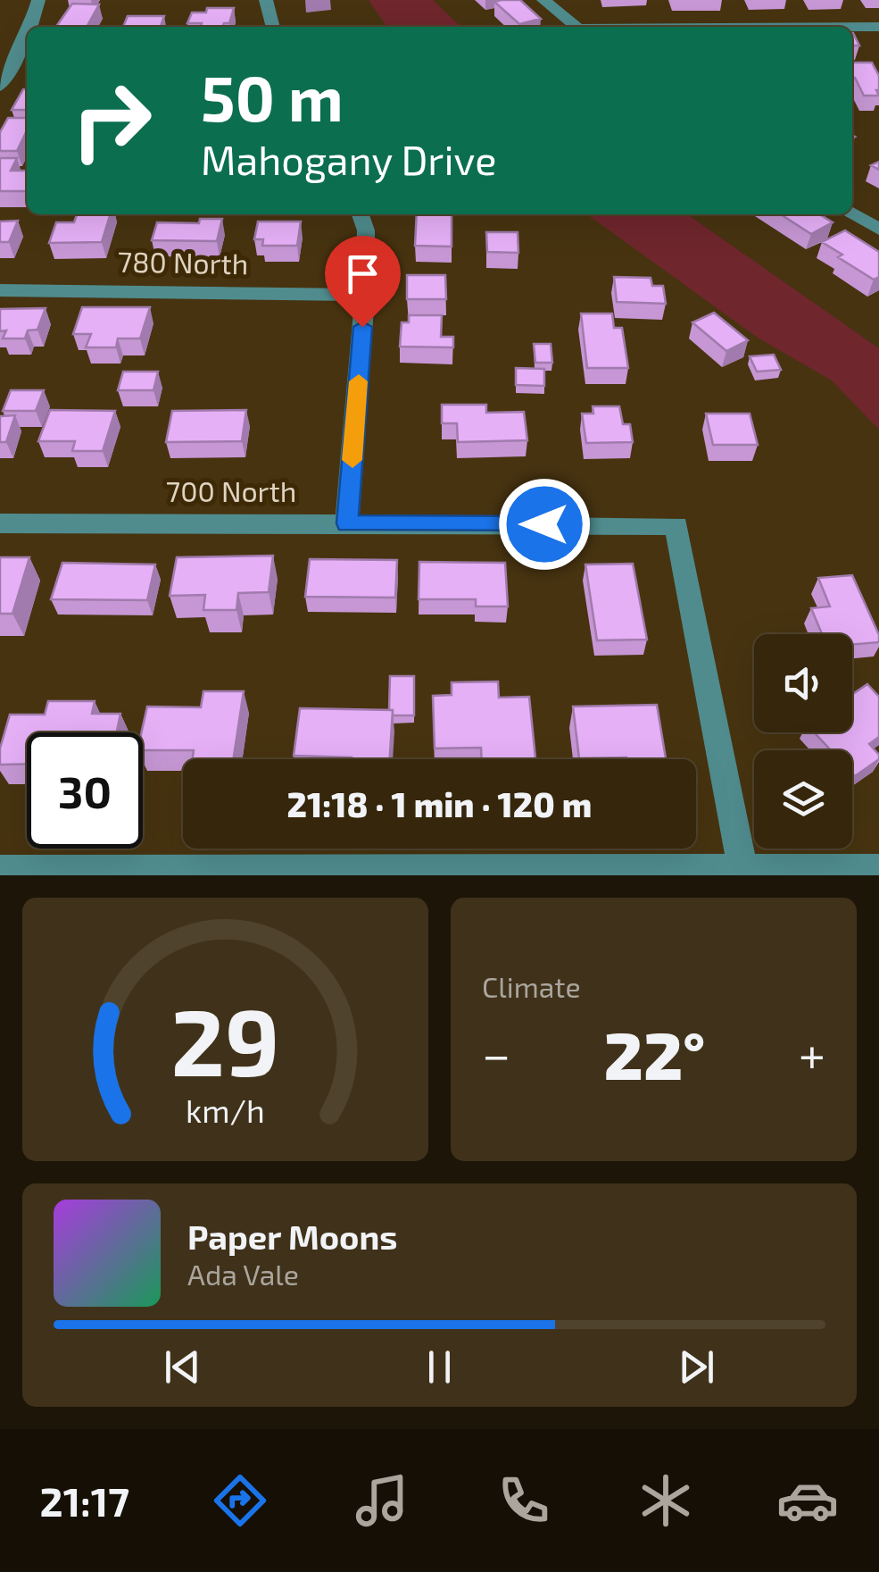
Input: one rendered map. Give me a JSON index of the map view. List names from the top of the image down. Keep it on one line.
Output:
{"streets":{"street":["780 North","700 North"]},"page":{"turn":["50 m","Mahogany Drive"],"limit":"30","trip":"21:18 · 1 min · 120 m","tile":"Climate","heat":["−","22°","+"],"song":["Paper Moons","Ada Vale"],"tabs":"21:17","gauge":["29","km/h"]}}
